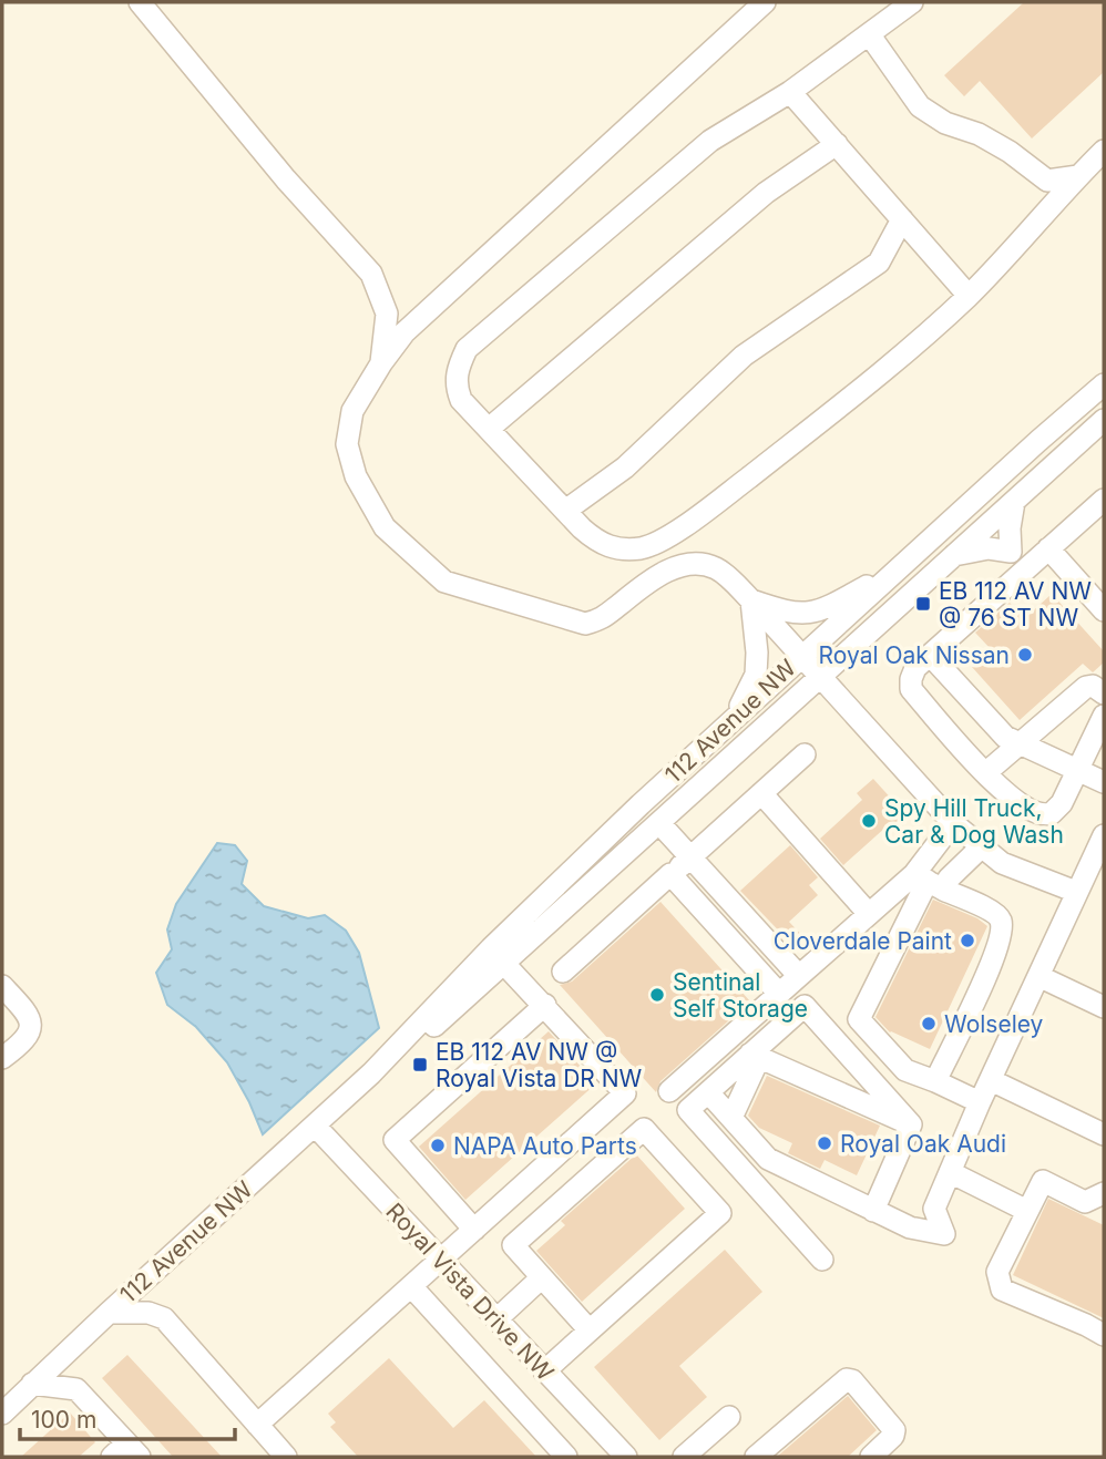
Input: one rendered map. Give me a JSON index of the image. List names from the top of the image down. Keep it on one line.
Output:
{"streets":{"street":["112 Avenue NW","Royal Vista Drive NW"]},"crossings":[["112 Avenue NW","Royal Vista Drive NW"]],"places":{"transit":["EB 112 AV NW @ 76 ST NW","EB 112 AV NW @ Royal Vista DR NW"],"other":["Royal Oak Nissan","Spy Hill Truck, Car & Dog Wash","Cloverdale Paint","Sentinal Self Storage","Wolseley","Royal Oak Audi","NAPA Auto Parts"]},"scale_bar":"100 m"}
